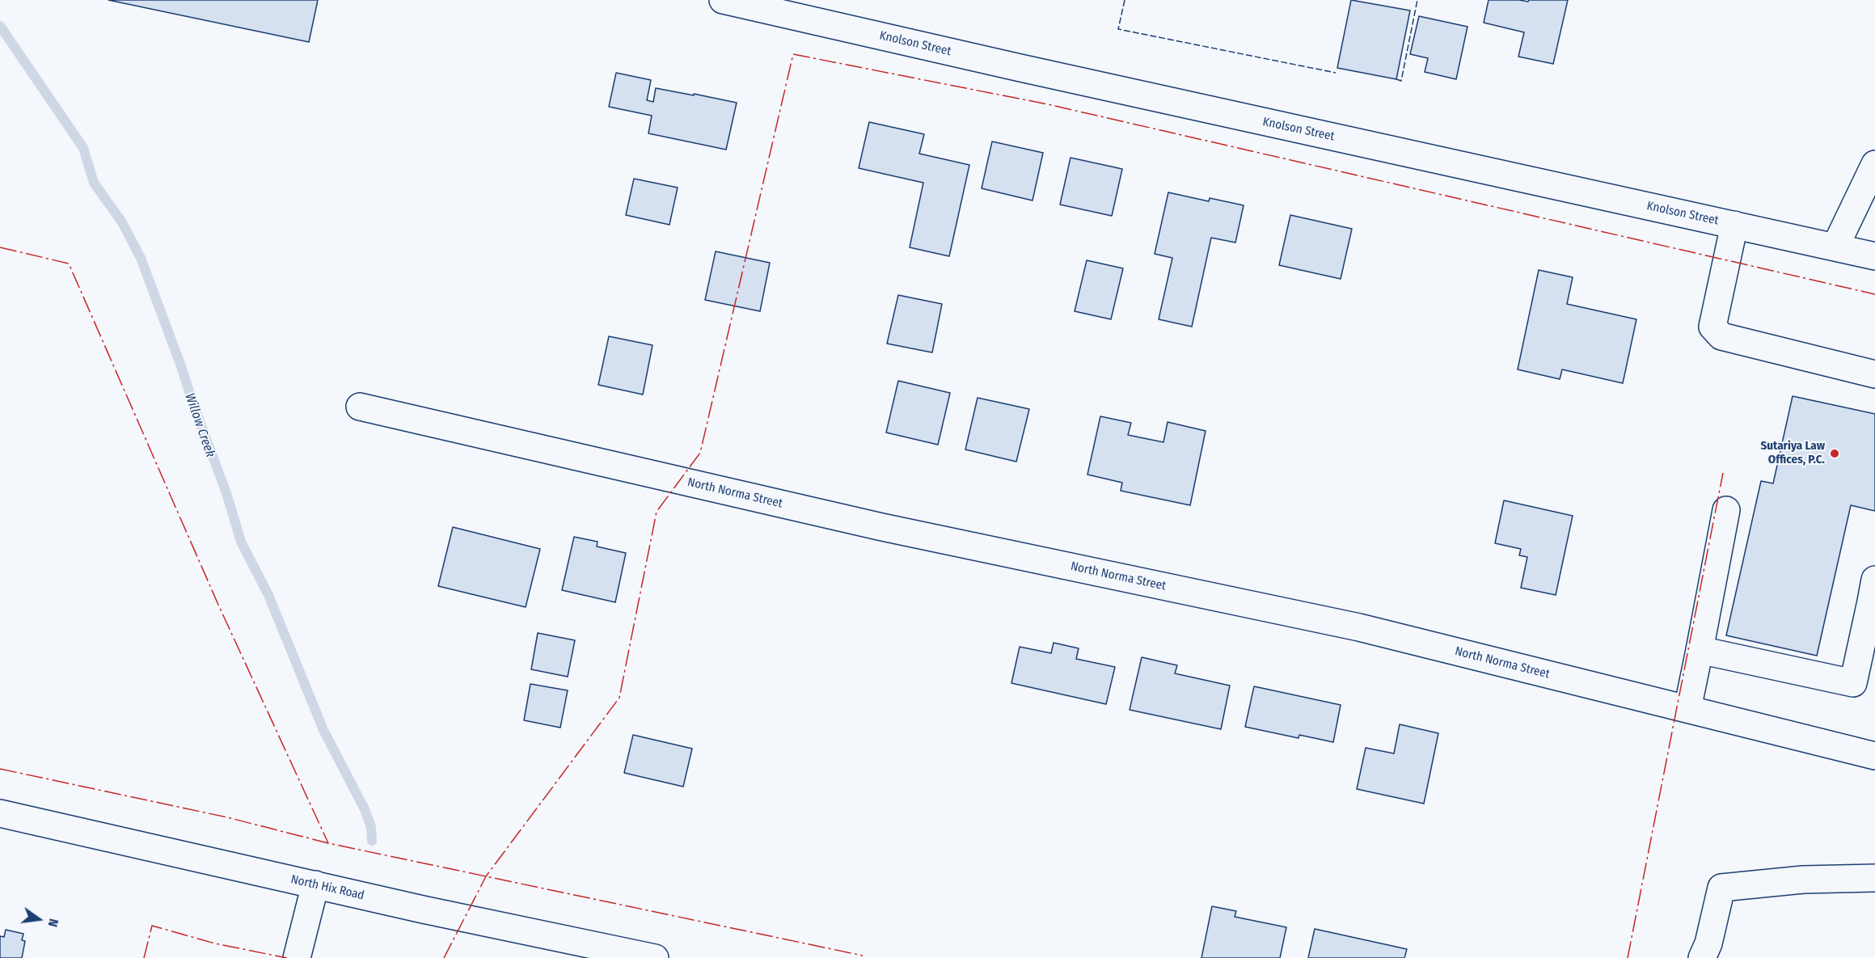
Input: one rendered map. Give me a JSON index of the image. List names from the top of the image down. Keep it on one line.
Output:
{"streets":{"street":["Knolson Street","North Norma Street","North Hix Road"]},"water":["Willow Creek"],"places":["Sutariya Law Offices, P.C."],"north":"right"}
